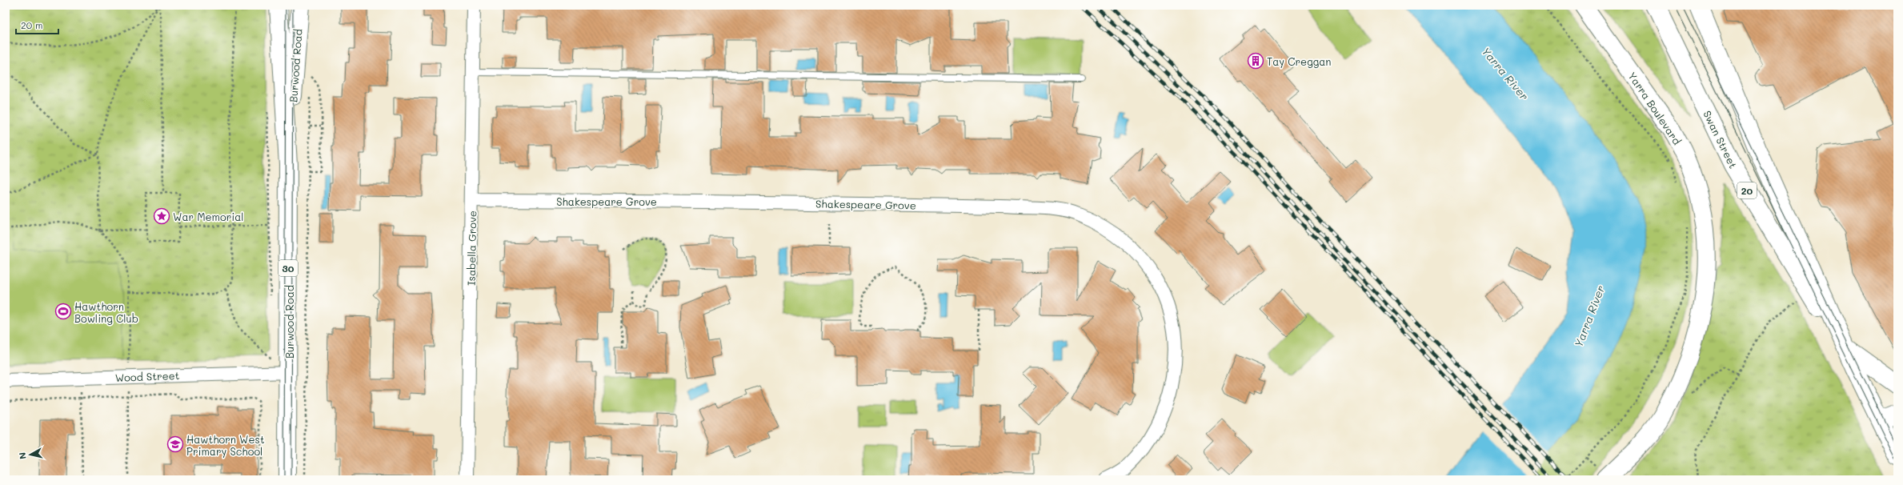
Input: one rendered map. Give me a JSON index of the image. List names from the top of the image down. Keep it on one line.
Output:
{"streets":{"main road":["Burwood Road","Yarra Boulevard","Swan Street","20","30"],"street":["Shakespeare Grove","Isabella Grove","Wood Street"]},"crossings":[["Burwood Road","Wood Street"],["Shakespeare Grove","Isabella Grove"]],"water":["Yarra River"],"places":{"building":["Tay Creggan"],"place":["War Memorial"],"sports":["Hawthorn Bowling Club"],"school or university":["Hawthorn West Primary School"]},"scale_bar":"20 m","north":"left"}
